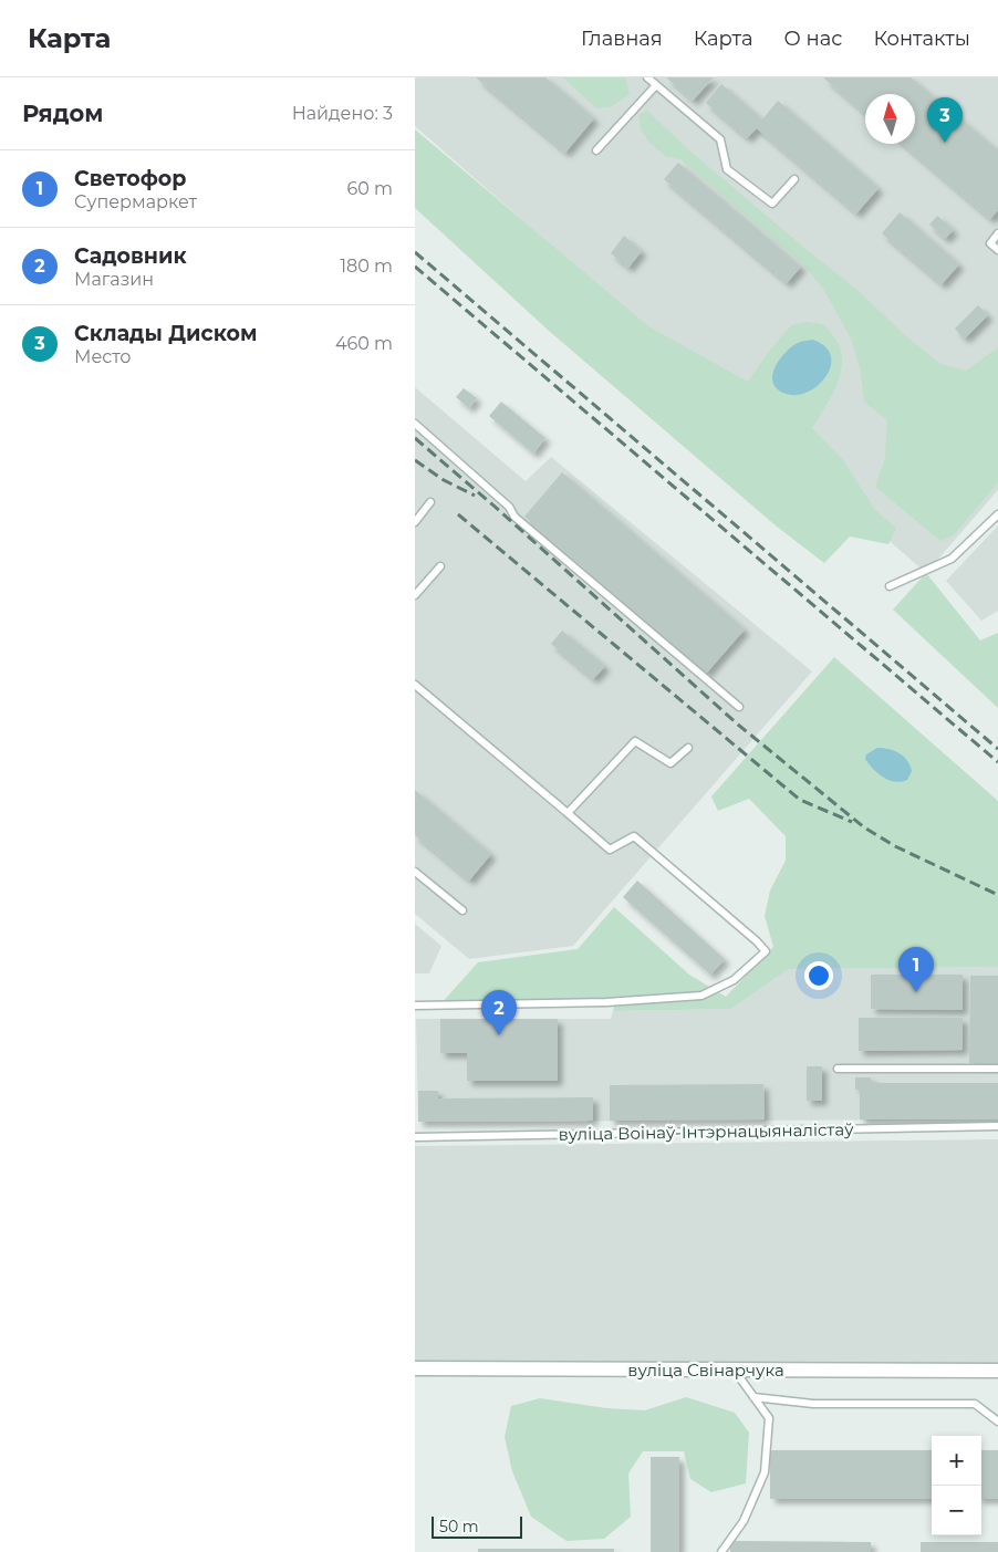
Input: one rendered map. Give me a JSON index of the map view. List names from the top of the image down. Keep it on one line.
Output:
{"streets":{"street":["вуліца Свінарчука"],"lane":["вуліца Воінаў-Інтэрнацыяналістаў"]},"scale_bar":"50 m","north":"top","page":{"header":"Карта","nav":["Главная","Карта","О нас","Контакты"],"heading":["Рядом","Найдено: 3"],"pins":["3","1","2"],"list":[{"mark":"1","name":"Светофор","note":"Супермаркет","value":"60 m"},{"mark":"2","name":"Садовник","note":"Магазин","value":"180 m"},{"mark":"3","name":"Склады Диском","note":"Место","value":"460 m"}],"map_buttons":["+","−"],"scale":"50 m"}}
